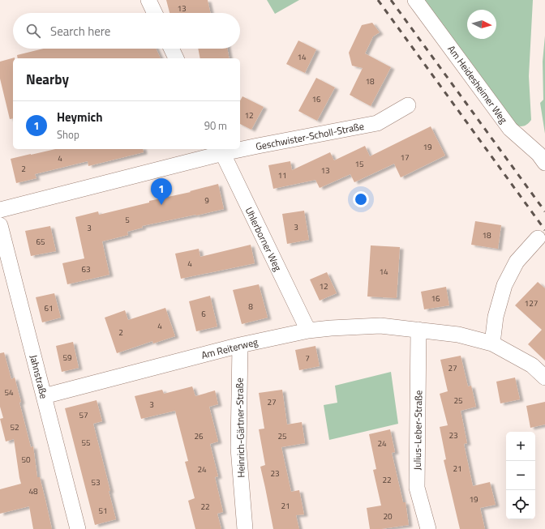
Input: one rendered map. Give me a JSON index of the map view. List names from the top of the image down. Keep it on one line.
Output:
{"streets":{"street":["Am Heidesheimer Weg","Geschwister-Scholl-Straße","Uhlerborner Weg","Am Reiterweg","Jahnstraße","Heinrich-Gärtner-Straße","Julius-Leber-Straße"]},"crossings":[["Geschwister-Scholl-Straße","Uhlerborner Weg"],["Uhlerborner Weg","Am Reiterweg"],["Am Reiterweg","Jahnstraße"],["Am Reiterweg","Heinrich-Gärtner-Straße"],["Am Reiterweg","Julius-Leber-Straße"]],"house_numbers":["13","14","18","16","12","19","17","4","15","2","13","11","9","5","3","3","18","65","4","63","14","12","16","127","8","61","6","4","2","59","7","27","54","25","27","3","57","52","23","26","25","55","24","50","21","24","23","22","53","48","19","21","22","51","20"],"north":"right","page":{"search":"Search here","heading":"Nearby","list":[{"mark":"1","name":"Heymich","note":"Shop","value":"90 m"}],"pins":"1","map_buttons":["+","−"]}}
